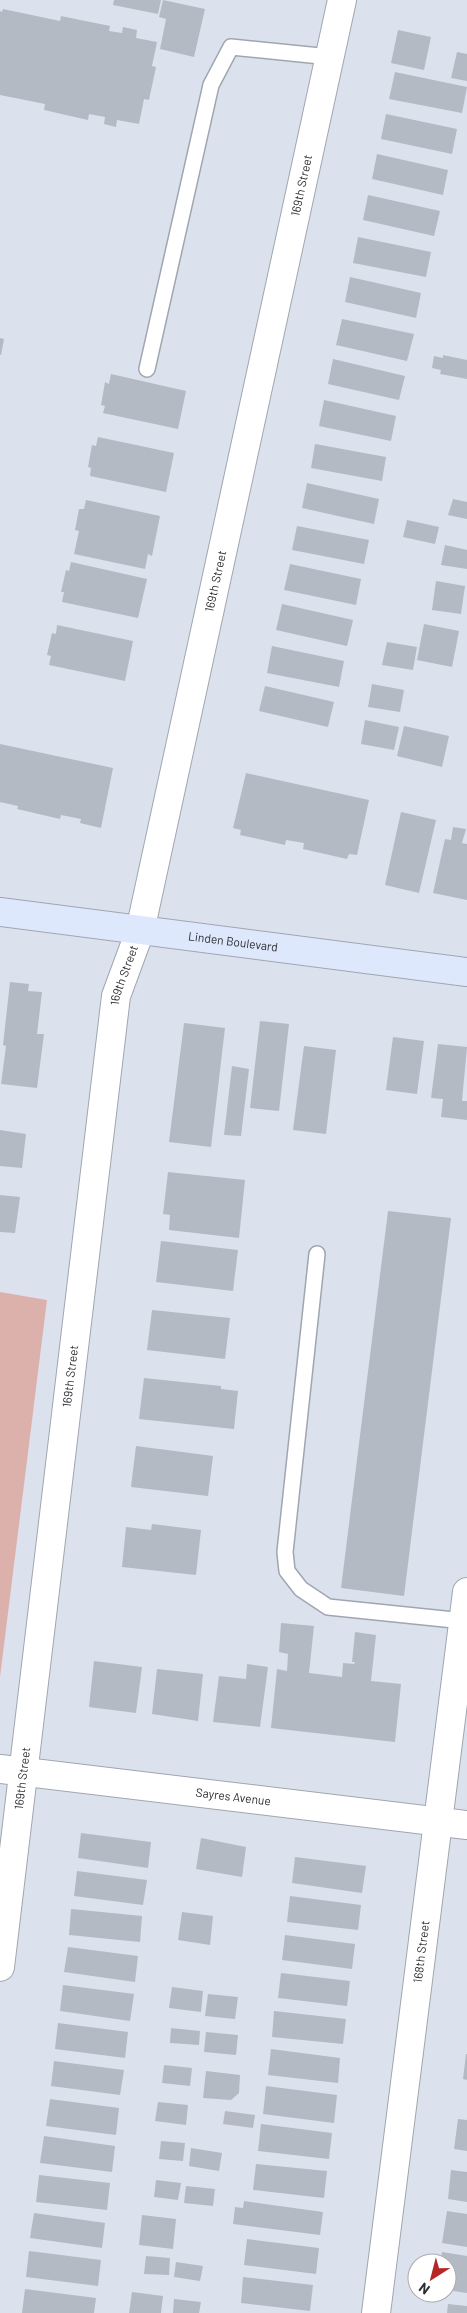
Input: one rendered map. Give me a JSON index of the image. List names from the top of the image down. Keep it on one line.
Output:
{"streets":{"main road":["Linden Boulevard"],"street":["169th Street","Sayres Avenue","168th Street"]},"crossings":[["169th Street","Linden Boulevard"],["169th Street","Sayres Avenue"],["Sayres Avenue","168th Street"]],"north":"bottom left"}
